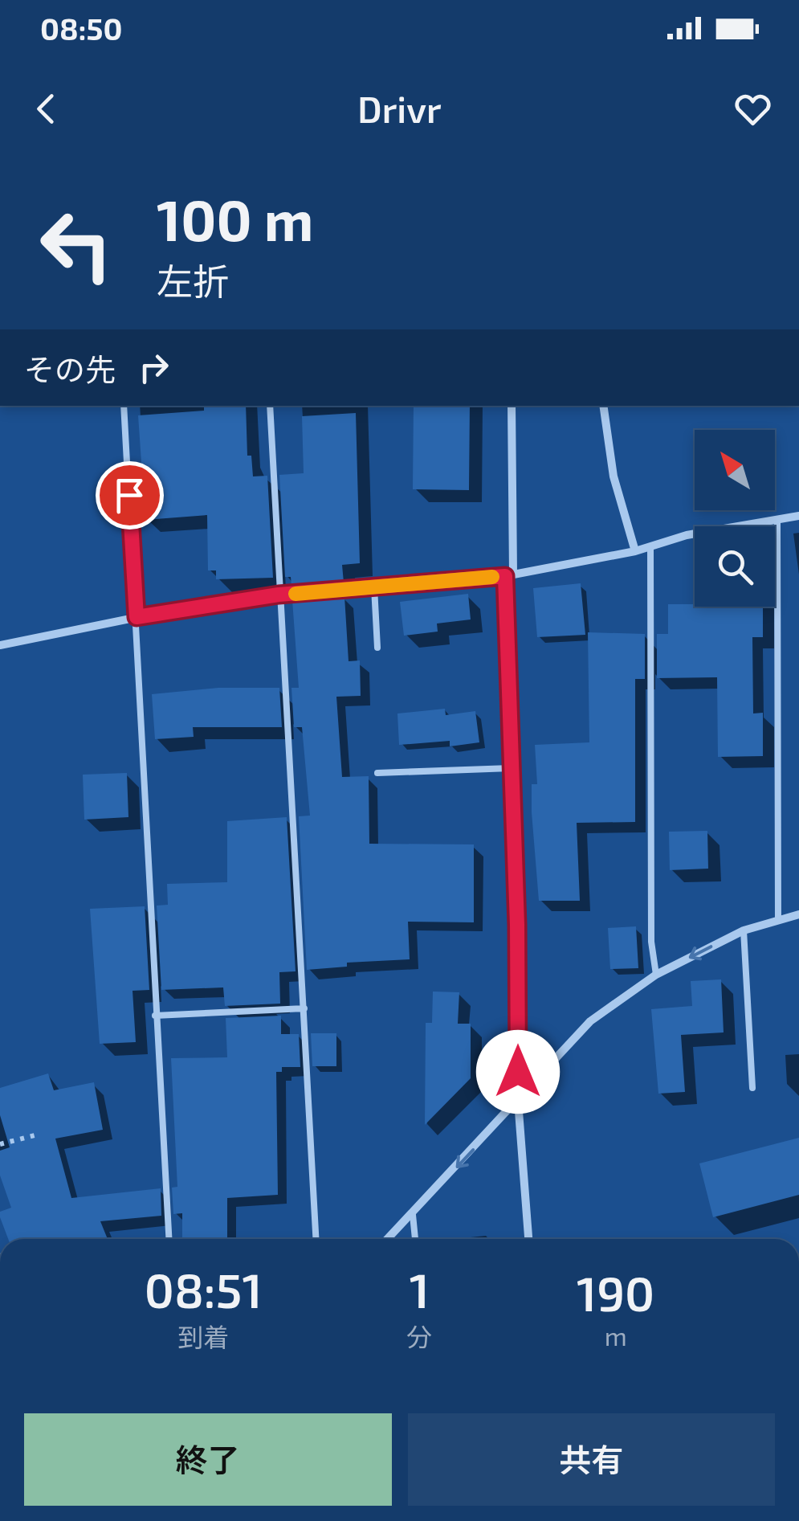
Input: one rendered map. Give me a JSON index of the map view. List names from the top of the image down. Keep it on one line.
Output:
{"north":"top left","page":{"status":"08:50","header":"Drivr","turn":["100 m","左折"],"then":"その先","eta":["08:51","到着","1","分","190","m"],"buttons":["終了","共有"]}}
